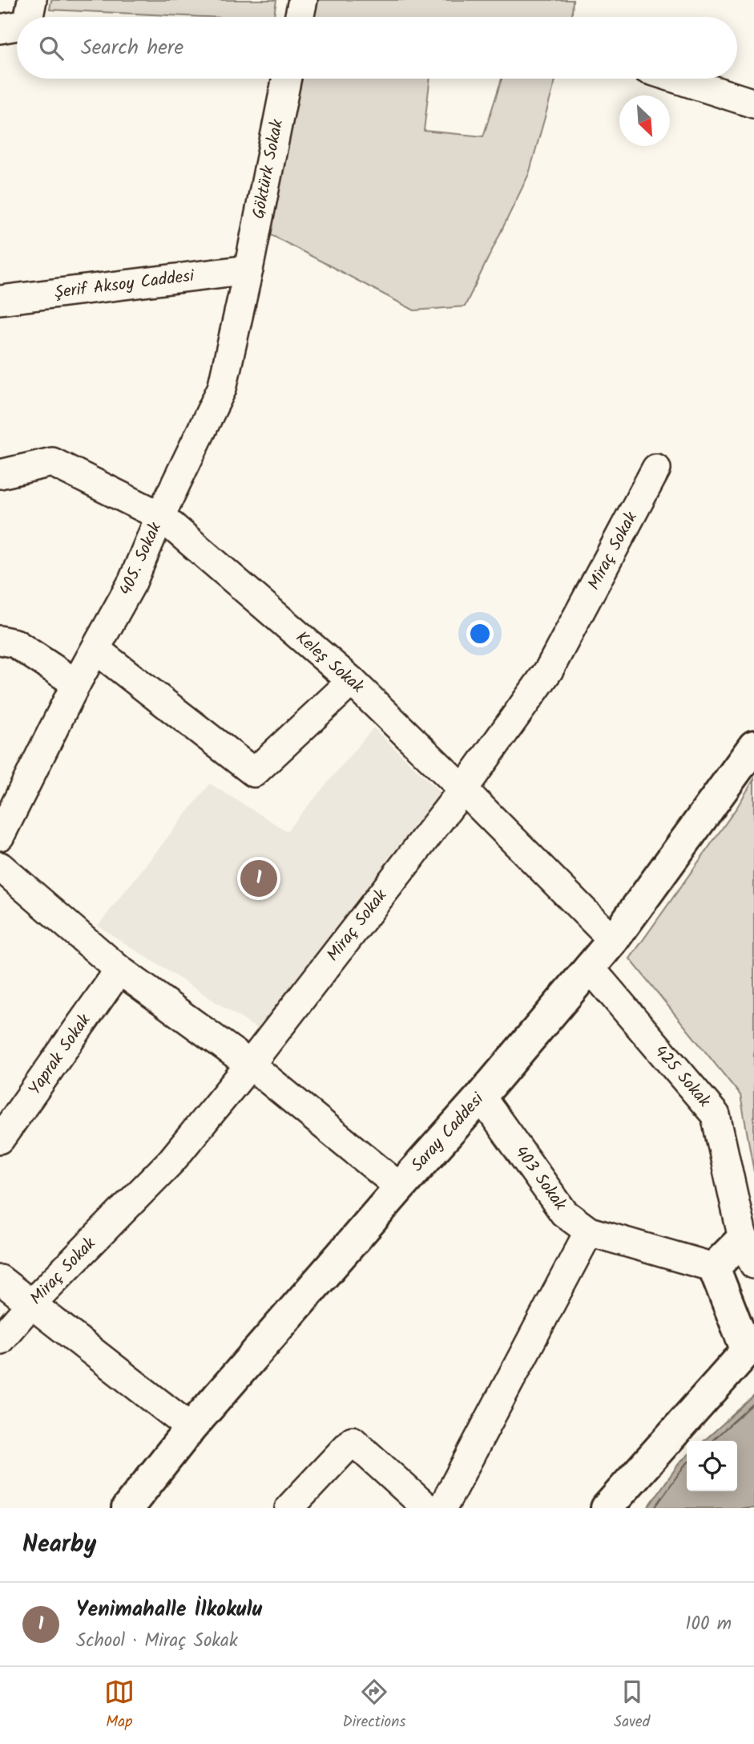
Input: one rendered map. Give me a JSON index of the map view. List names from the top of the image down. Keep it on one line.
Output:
{"streets":{"main road":["Saray Caddesi"],"street":["Göktürk Sokak","Şerif Aksoy Caddesi","Miraç Sokak","405. Sokak","Keleş Sokak","Yaprak Sokak","425 Sokak","403 Sokak"]},"crossings":[["Göktürk Sokak","Şerif Aksoy Caddesi"],["Göktürk Sokak","405. Sokak"],["Şerif Aksoy Caddesi","405. Sokak"],["Miraç Sokak","Keleş Sokak"],["405. Sokak","Keleş Sokak"],["Keleş Sokak","Saray Caddesi"],["425 Sokak","Saray Caddesi"],["Saray Caddesi","403 Sokak"]],"north":"bottom right","page":{"search":"Search here","pins":"1","heading":"Nearby","list":[{"mark":"1","name":"Yenimahalle İlkokulu","note":"School · Miraç Sokak","value":"100 m"}],"nav":["Map","Directions","Saved"]}}
